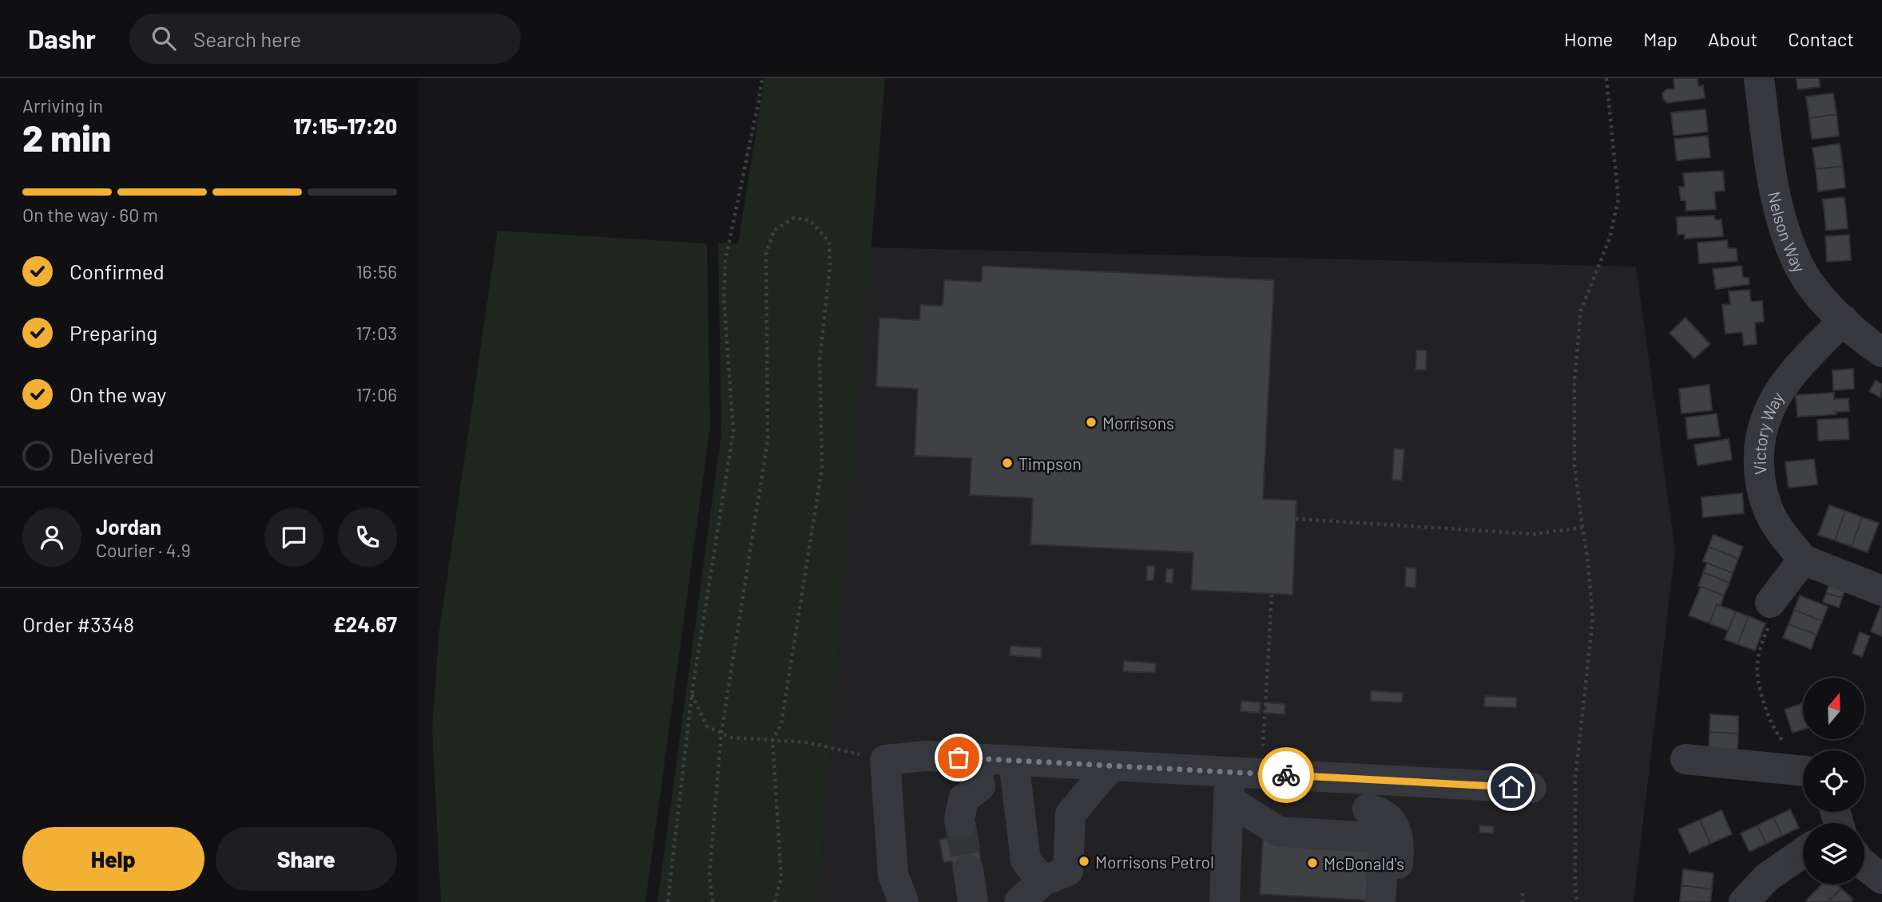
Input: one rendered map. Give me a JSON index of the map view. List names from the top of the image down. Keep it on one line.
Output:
{"streets":{"street":["Nelson Way","Victory Way"]},"crossings":[["Nelson Way","Victory Way"]],"places":["Morrisons","Timpson","Morrisons Petrol","McDonald's"],"north":"top","page":{"header":"Dashr","search":"Search here","nav":["Home","Map","About","Contact"],"heading":["2 min","Arriving in","17:15–17:20"],"panel":["Jordan","Courier · 4.9","Order #3348","£24.67"],"bar":"On the way · 60 m","list":[["Confirmed","16:56"],["Preparing","17:03"],["On the way","17:06"],"Delivered"],"buttons":["Help","Share"]}}
